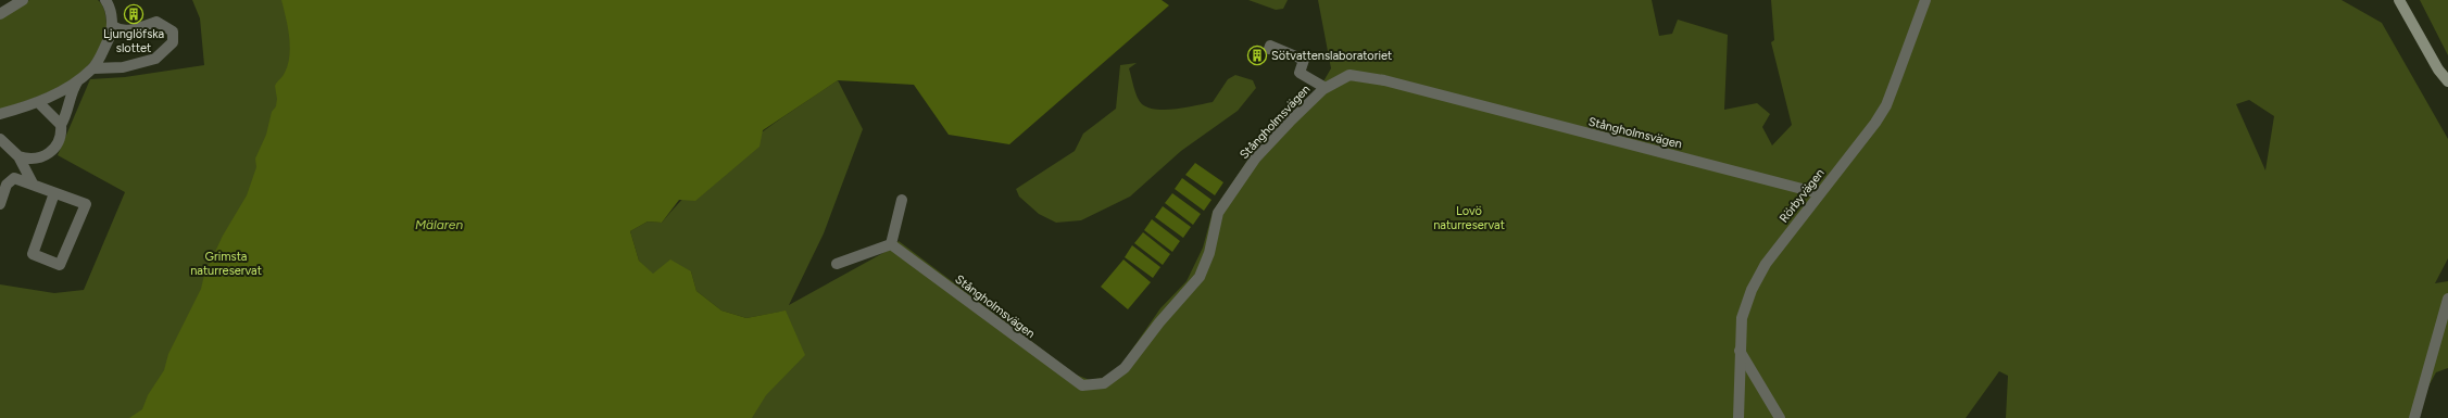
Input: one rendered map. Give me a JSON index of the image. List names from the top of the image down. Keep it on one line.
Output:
{"streets":{"street":["Stångholmsvägen","Rörbyvägen"]},"crossings":[["Stångholmsvägen","Rörbyvägen"]],"water":["Mälaren"],"parks":["Lovö naturreservat","Grimsta naturreservat"],"places":{"building":["Ljunglöfska slottet","Sötvattenslaboratoriet"]}}
